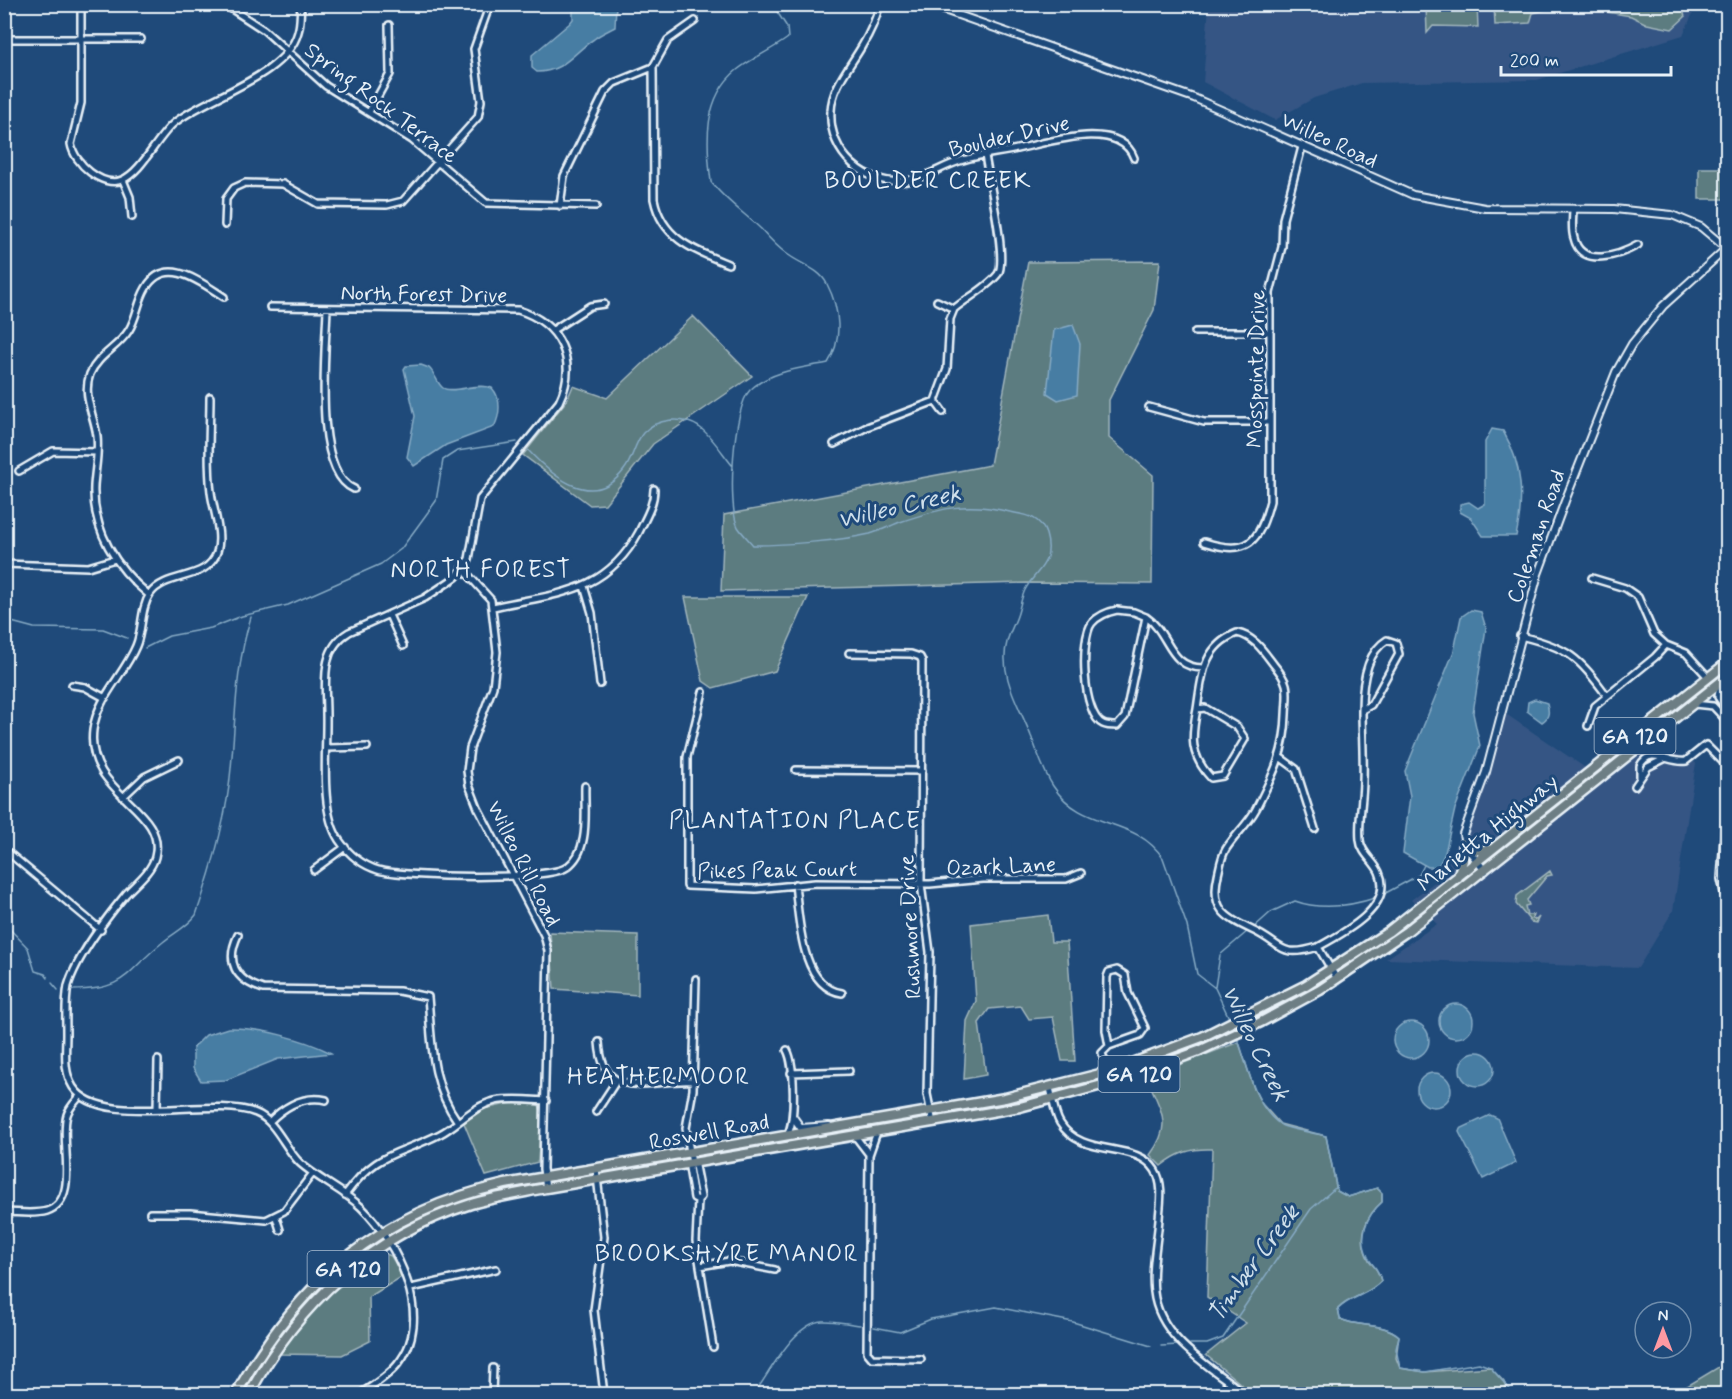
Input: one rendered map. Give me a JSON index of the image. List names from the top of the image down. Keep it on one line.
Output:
{"streets":{"highway":["GA 120","Marietta Highway","Roswell Road"],"street":["Spring Rock Terrace","Boulder Drive","Willeo Road","North Forest Drive","Mosspointe Drive","Coleman Road","Willeo Rill Road","Ozark Lane","Pikes Peak Court","Rushmore Drive"]},"crossings":[["Willeo Road","Mosspointe Drive"],["Willeo Road","Coleman Road"],["Marietta Highway","Roswell Road"],["Willeo Rill Road","Roswell Road"],["Ozark Lane","Pikes Peak Court"],["Ozark Lane","Rushmore Drive"],["Pikes Peak Court","Rushmore Drive"],["Rushmore Drive","Roswell Road"]],"districts":["BOULDER CREEK","NORTH FOREST","PLANTATION PLACE","HEATHERMOOR","BROOKSHYRE MANOR"],"water":["Willeo Creek","Timber Creek"],"scale_bar":"200 m","north":"top"}
